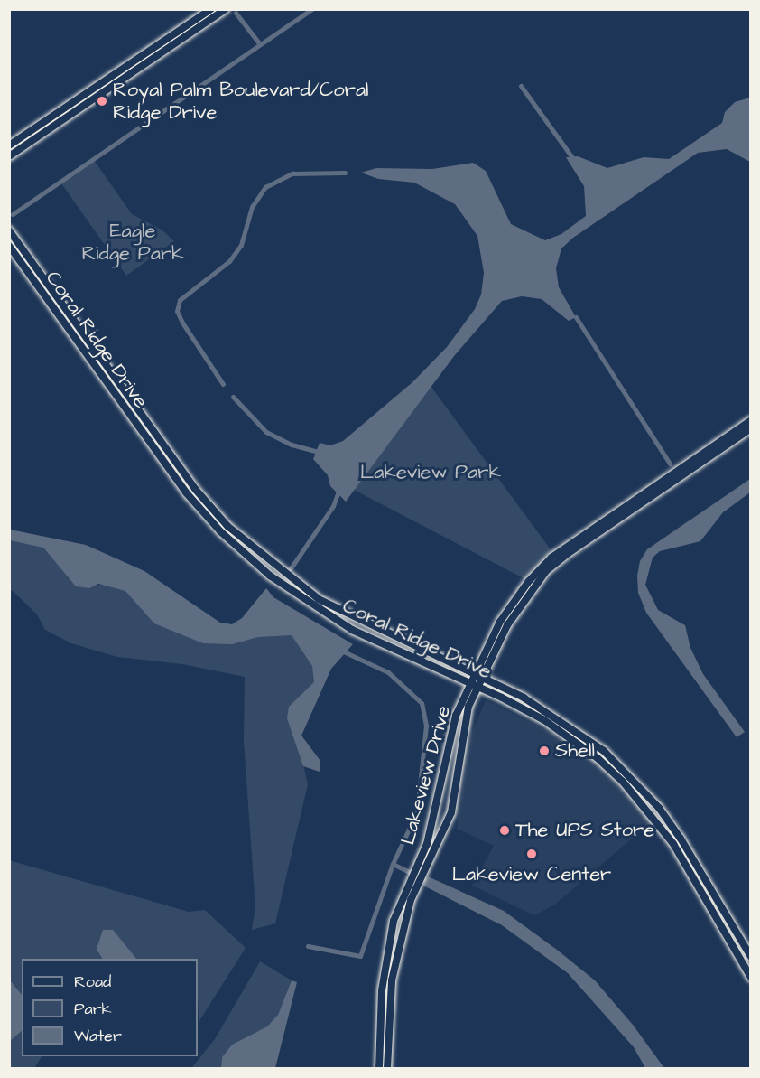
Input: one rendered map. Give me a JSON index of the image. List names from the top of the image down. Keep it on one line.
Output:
{"streets":{"main road":["Coral Ridge Drive","Lakeview Drive"]},"crossings":[["Coral Ridge Drive","Lakeview Drive"]],"parks":["Eagle Ridge Park","Lakeview Park"],"places":["Royal Palm Boulevard/Coral Ridge Drive","Shell","The UPS Store","Lakeview Center"],"legend":["Road","Park","Water"]}
